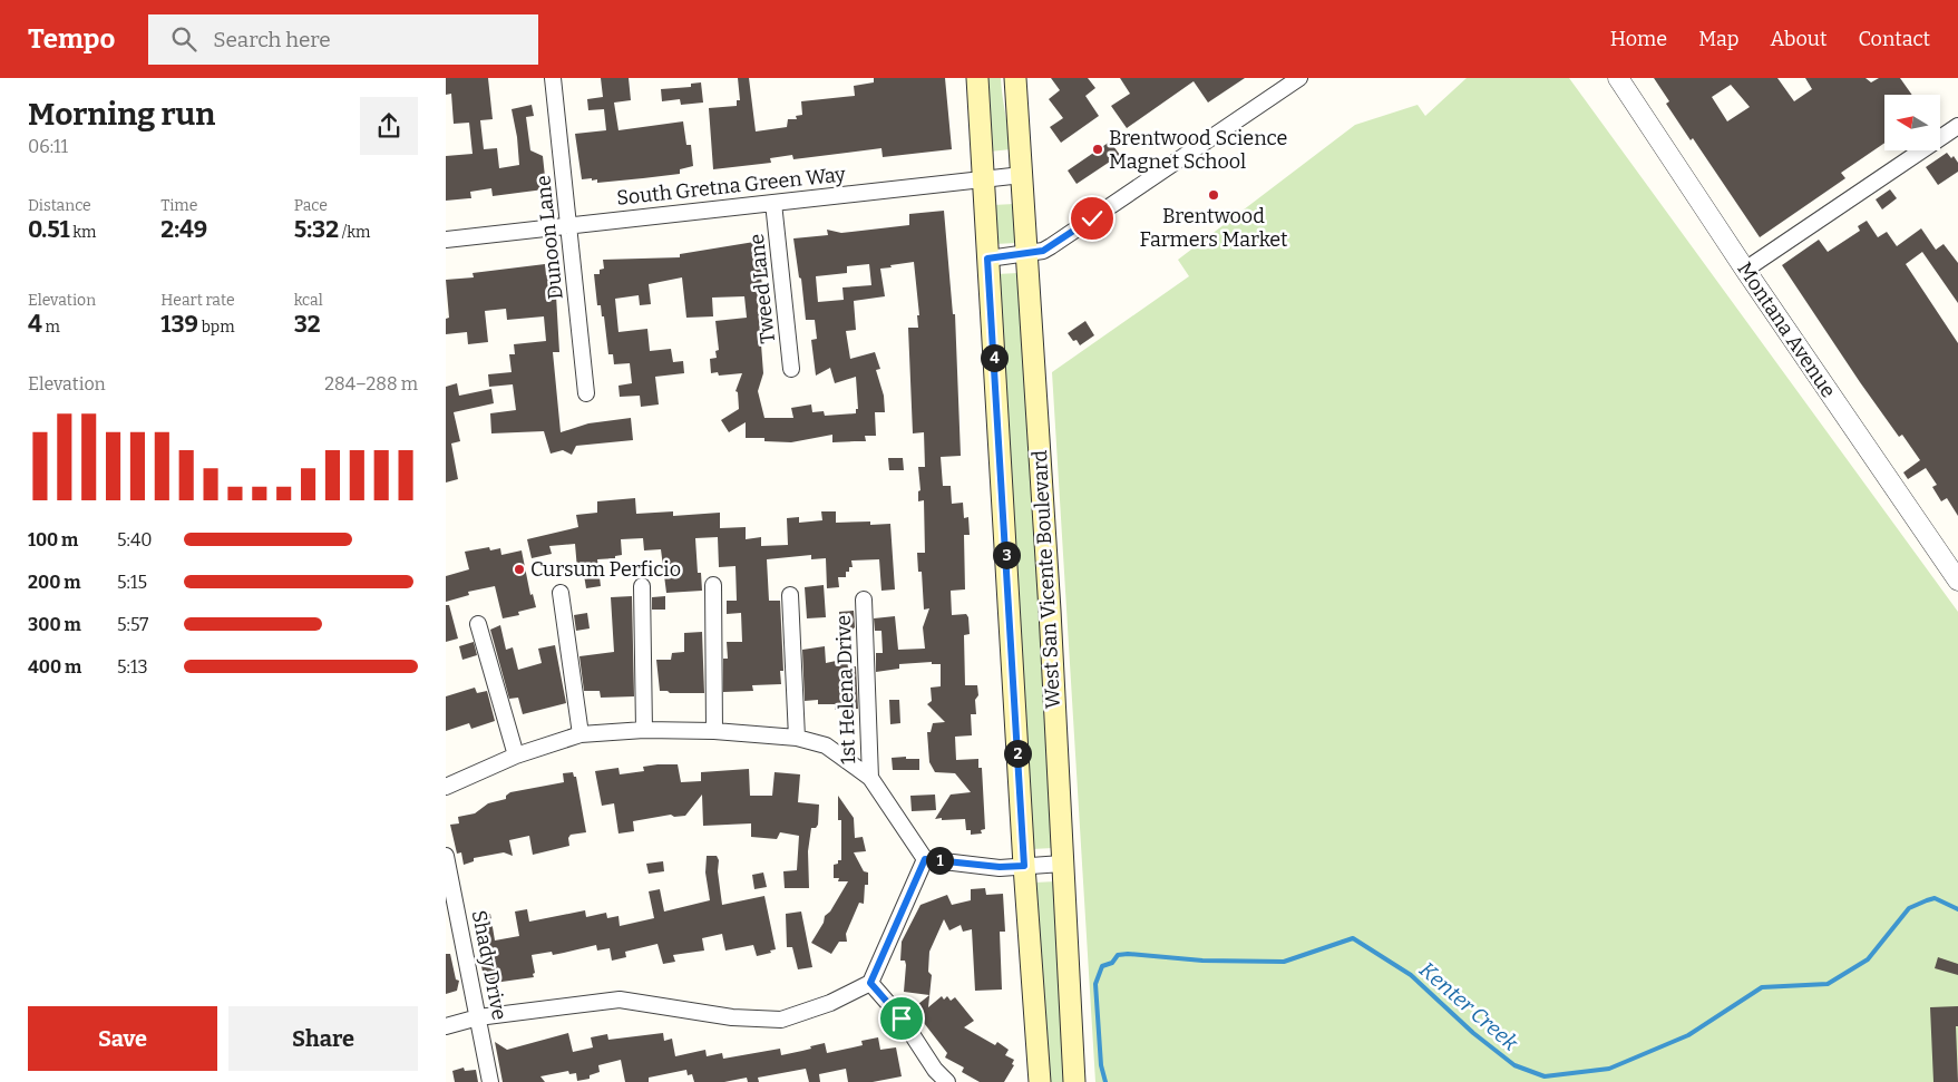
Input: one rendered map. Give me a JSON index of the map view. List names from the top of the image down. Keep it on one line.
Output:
{"streets":{"main road":["West San Vicente Boulevard"],"street":["South Gretna Green Way","Dunoon Lane","Tweed Lane","Montana Avenue","1st Helena Drive","Shady Drive"]},"crossings":[["South Gretna Green Way","Dunoon Lane"],["South Gretna Green Way","Tweed Lane"],["South Gretna Green Way","West San Vicente Boulevard"]],"water":["Kenter Creek"],"places":["Brentwood Science Magnet School","Brentwood Farmers Market","Cursum Perficio"],"north":"left","page":{"header":"Tempo","search":"Search here","nav":["Home","Map","About","Contact"],"heading":["Morning run","06:11"],"stats":[["Distance","0.51 km"],["Time","2:49"],["Pace","5:32 /km"],["Elevation","4 m"],["Heart rate","139 bpm"],["kcal","32"]],"pins":["4","3","2","1"],"chart":["Elevation","284–288 m"],"list":[{"name":"100 m","note":"5:40"},{"name":"200 m","note":"5:15"},{"name":"300 m","note":"5:57"},{"name":"400 m","note":"5:13"}],"buttons":["Save","Share"]}}
